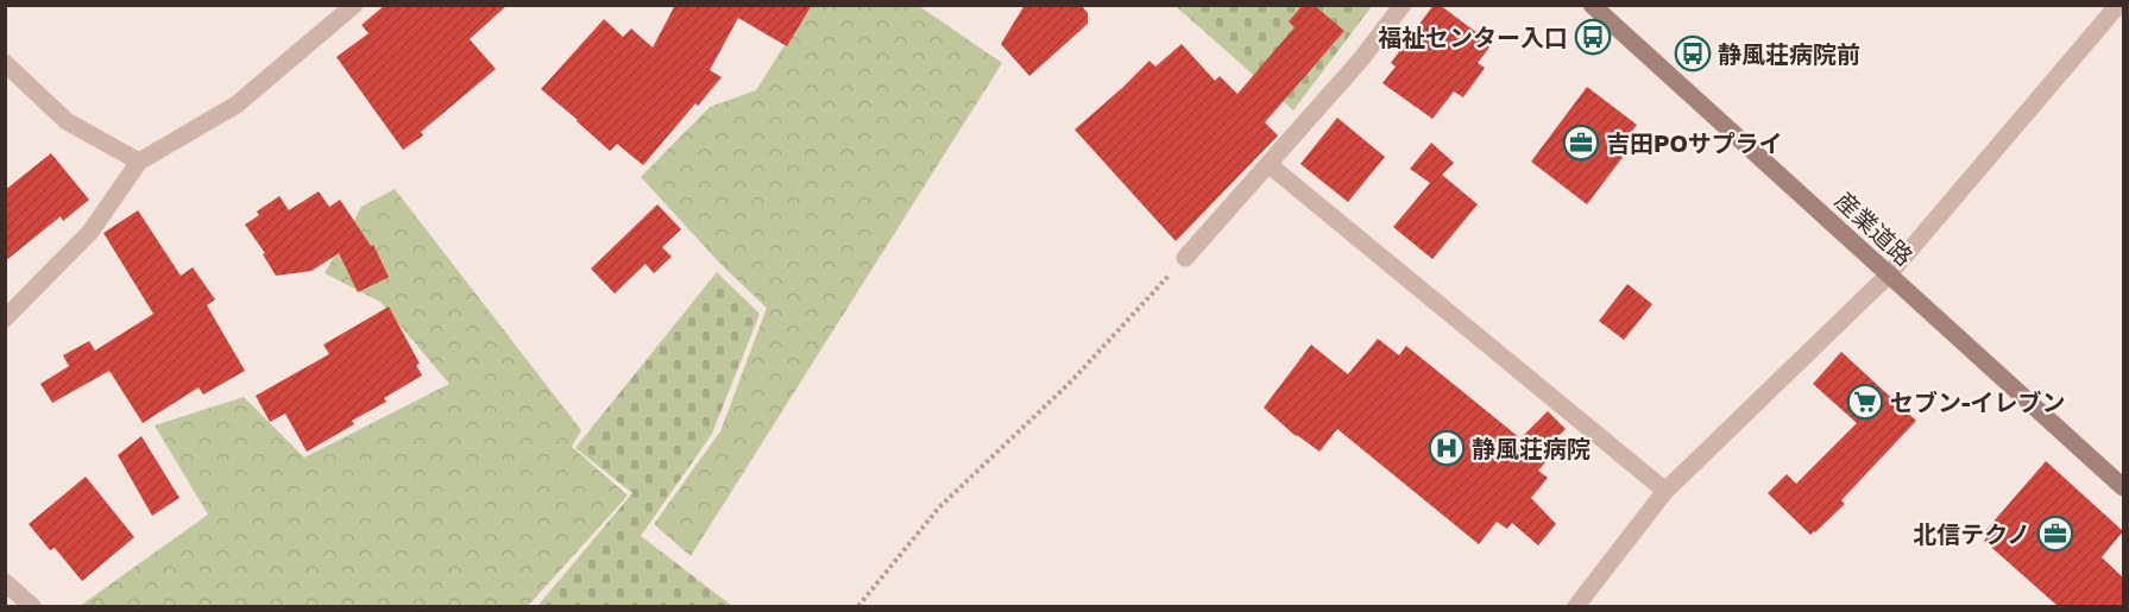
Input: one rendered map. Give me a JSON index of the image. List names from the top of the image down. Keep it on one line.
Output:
{"streets":{"street":["産業道路"]},"places":{"bus stop":["福祉センター入口","静風荘病院前"],"office":["吉田POサプライ","北信テクノ"],"supermarket":["セブン-イレブン"],"hospital":["静風荘病院"]}}
